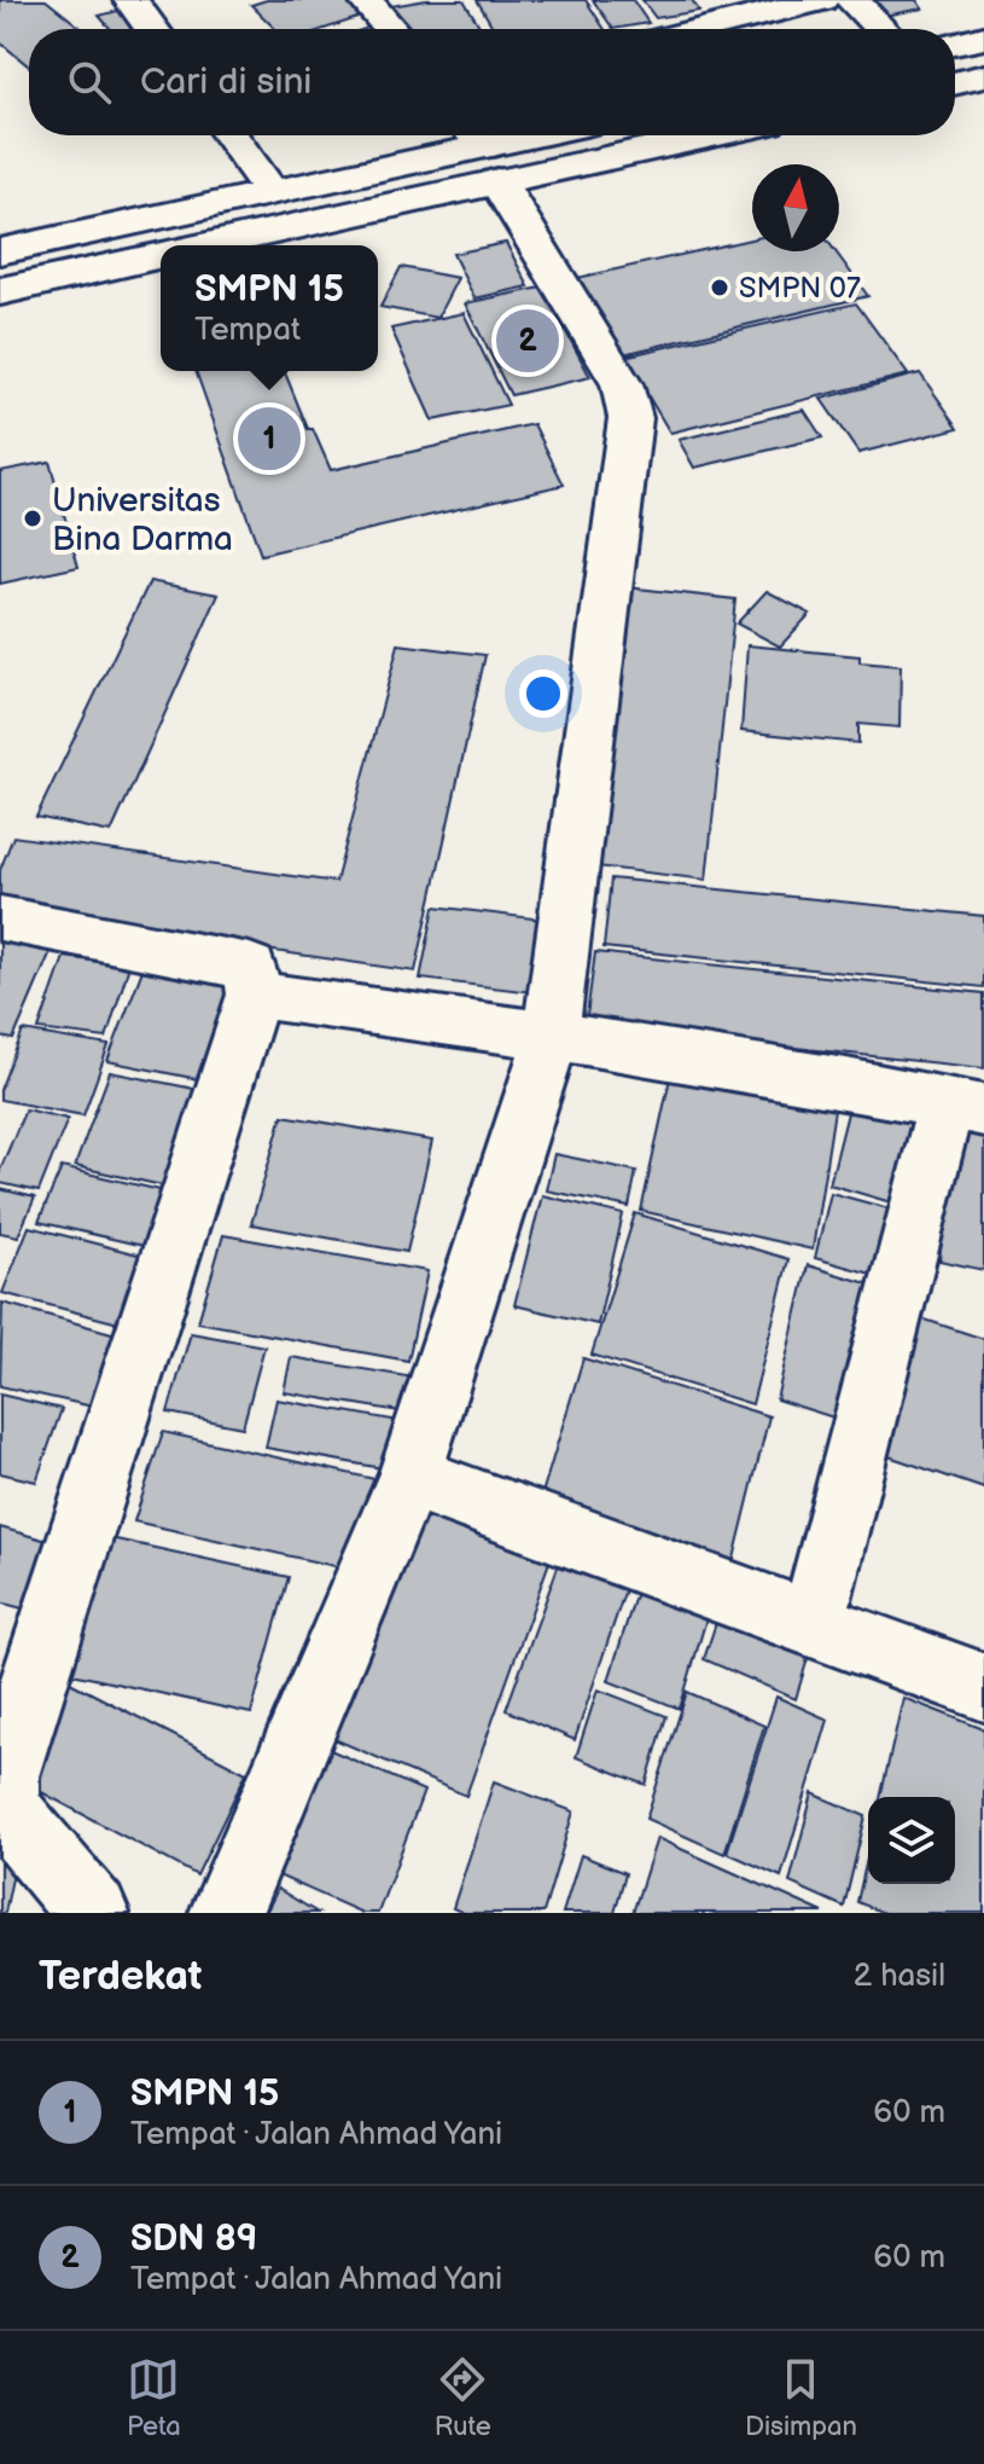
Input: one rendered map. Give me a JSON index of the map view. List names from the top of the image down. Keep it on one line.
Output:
{"places":["SMPN 07","Universitas Bina Darma"],"north":"top","page":{"search":"Cari di sini","popup":["SMPN 15","Tempat"],"pins":["2","1"],"heading":["Terdekat","2 hasil"],"list":[{"mark":"1","name":"SMPN 15","note":"Tempat · Jalan Ahmad Yani","value":"60 m"},{"mark":"2","name":"SDN 89","note":"Tempat · Jalan Ahmad Yani","value":"60 m"}],"nav":["Peta","Rute","Disimpan"]}}
